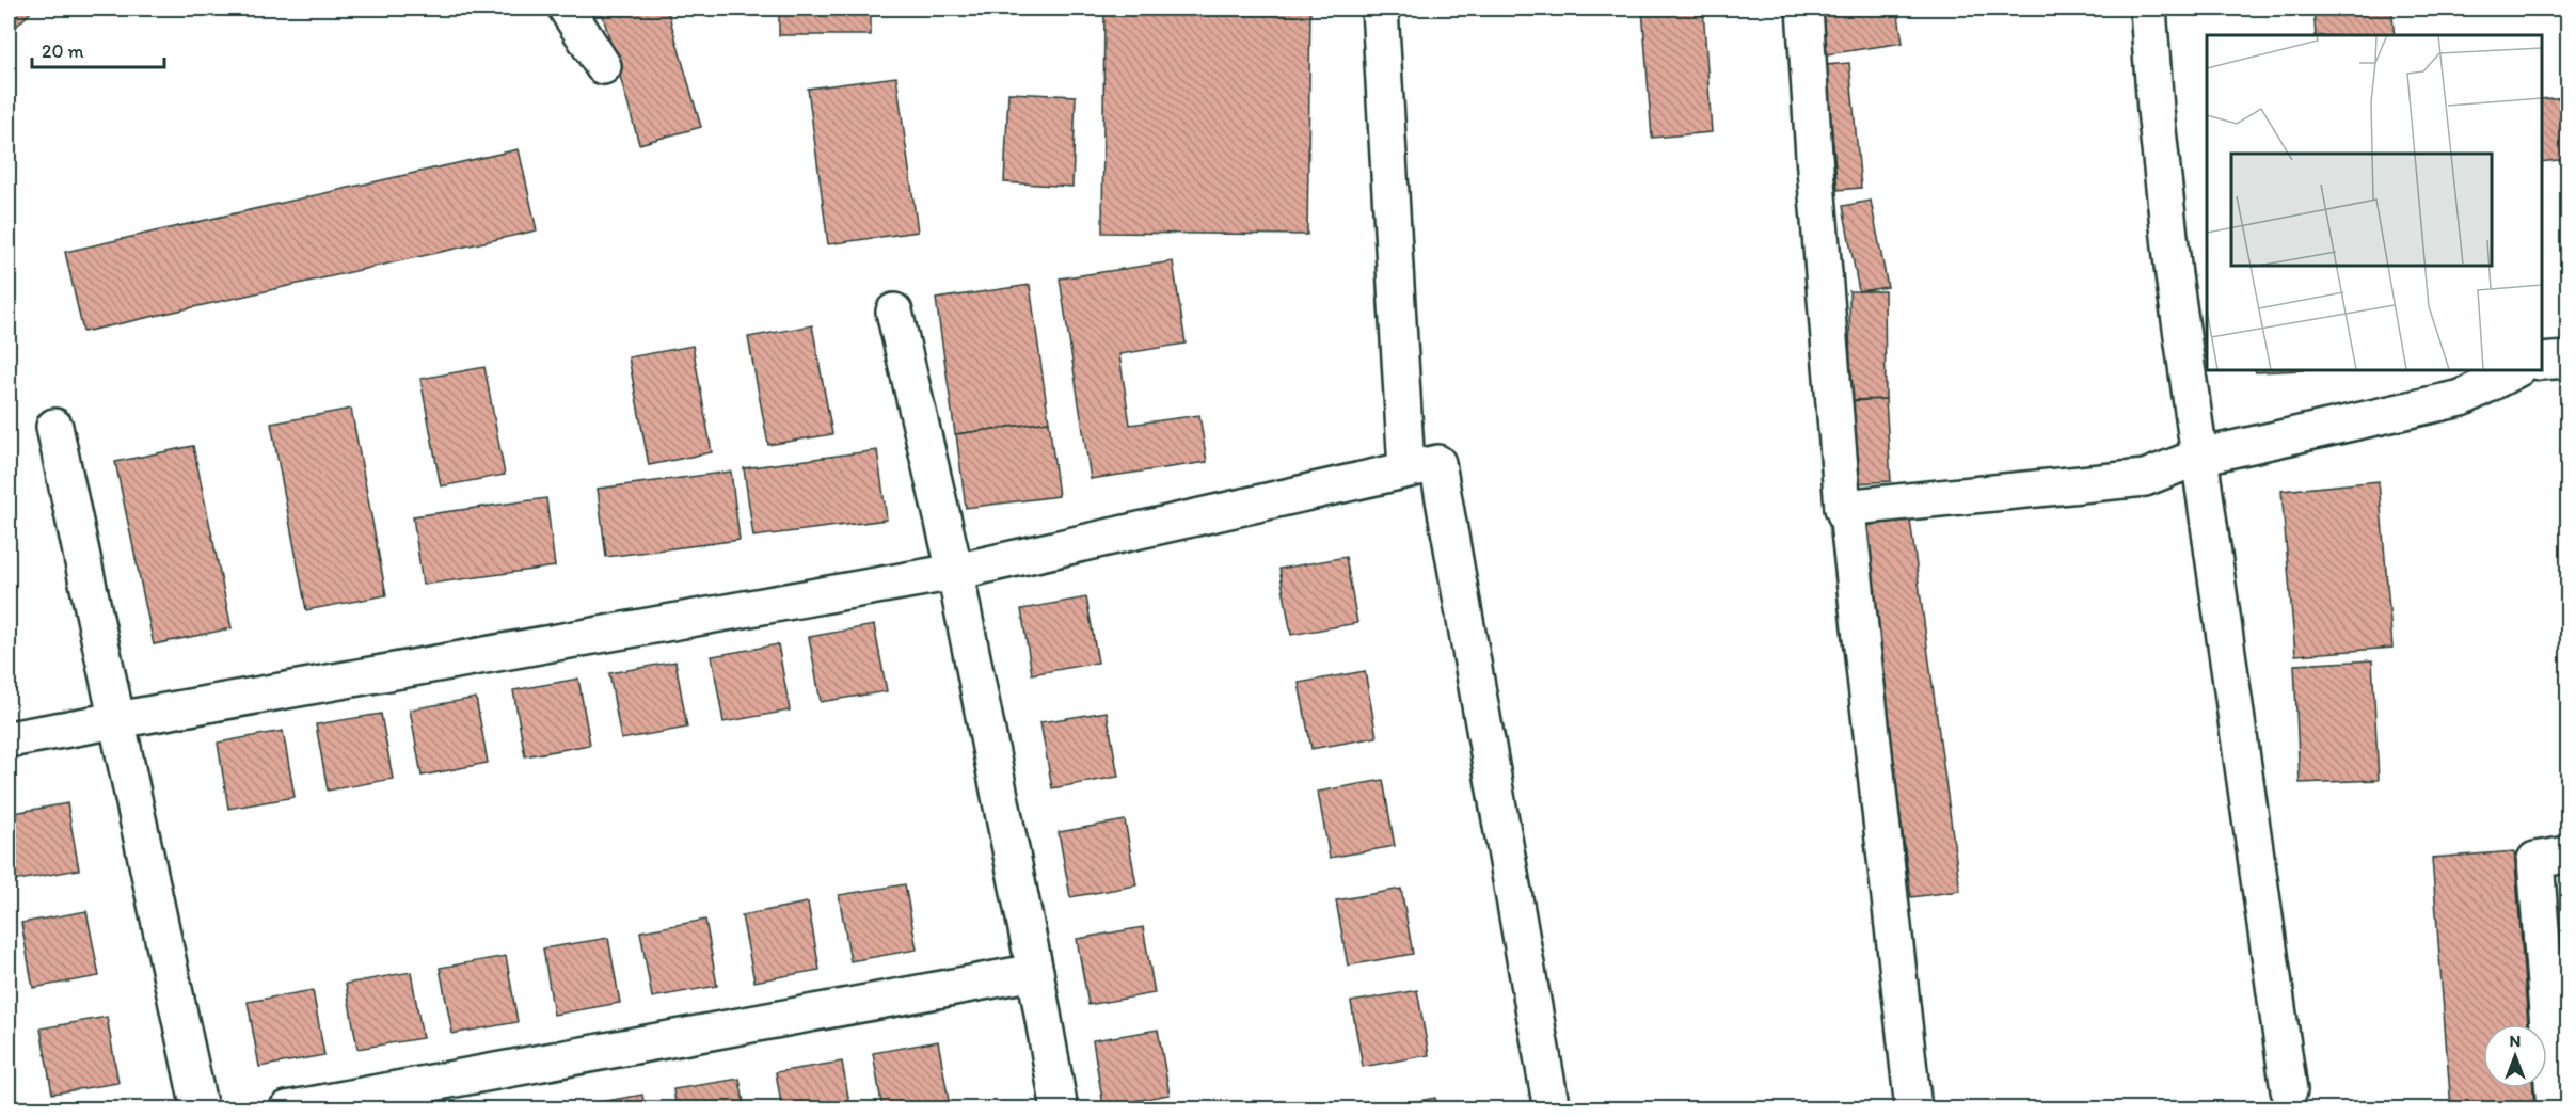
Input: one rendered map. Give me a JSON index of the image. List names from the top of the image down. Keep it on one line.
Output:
{"scale_bar":"20 m","north":"top"}
